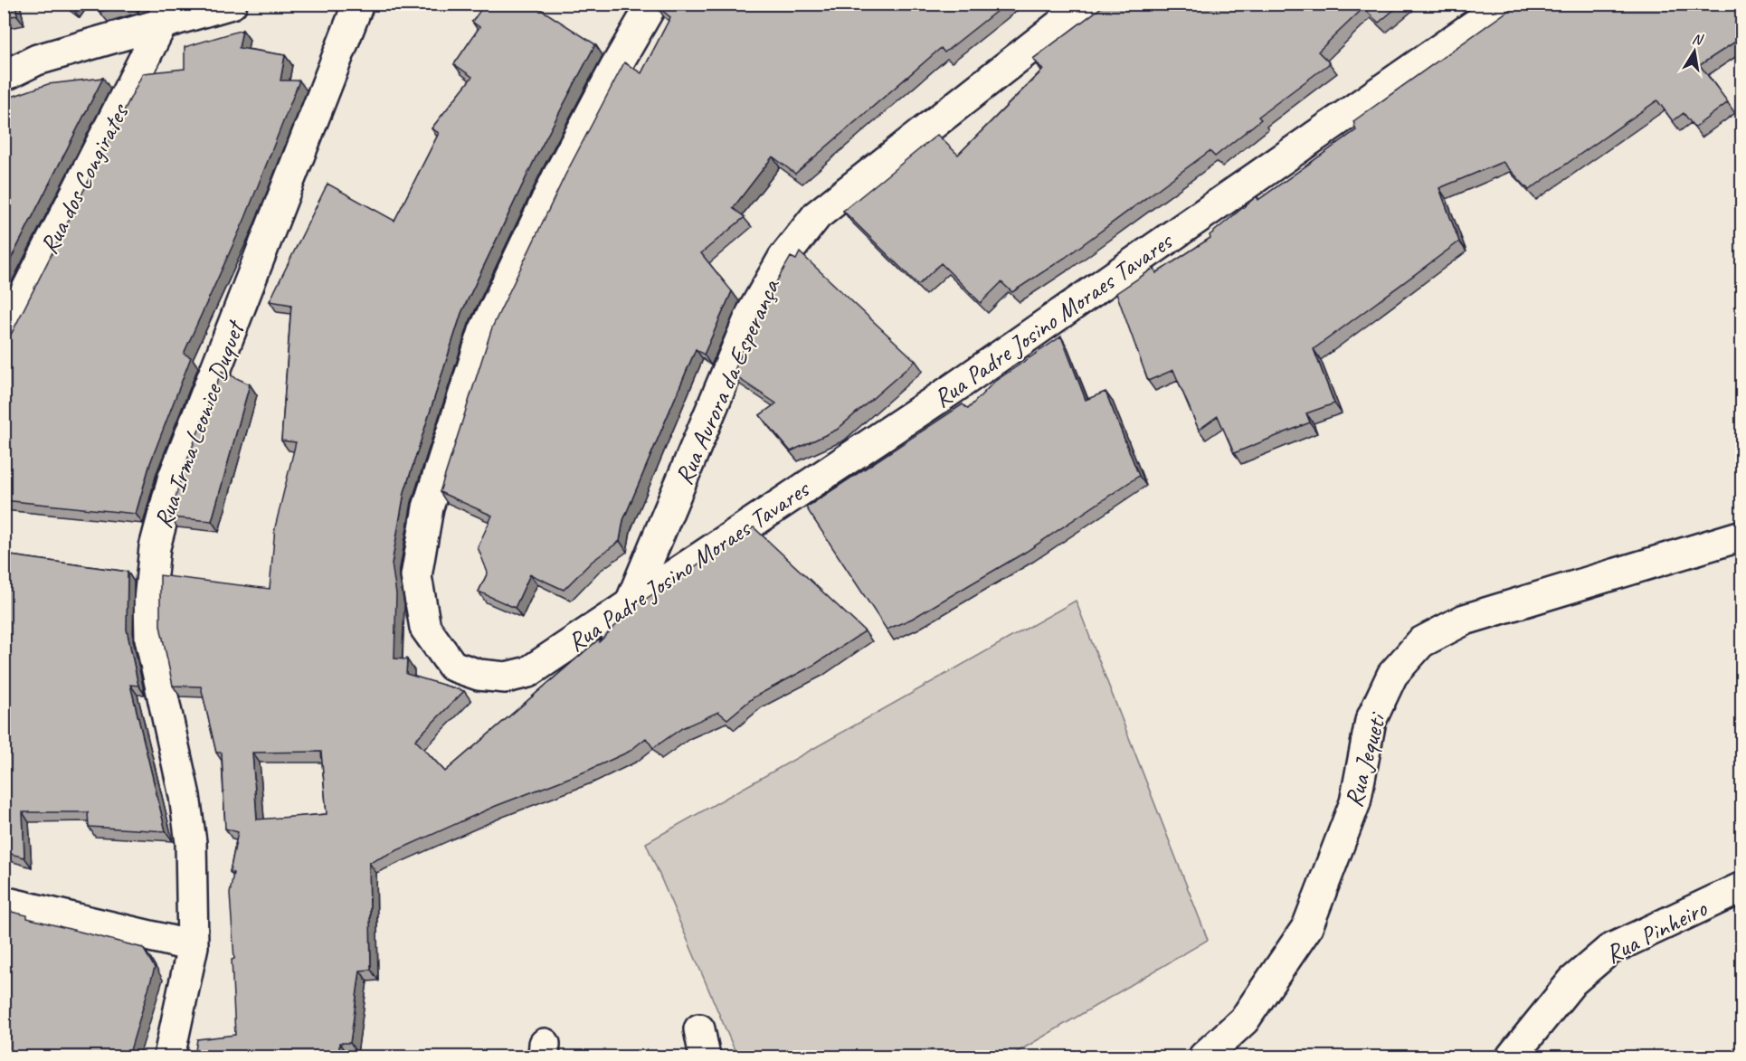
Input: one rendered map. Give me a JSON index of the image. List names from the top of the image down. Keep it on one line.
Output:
{"streets":{"street":["Rua dos Congirates","Rua Padre Josino Moraes Tavares","Rua Aurora da Esperança","Rua Irma Leonice Duquet","Rua Jequeti","Rua Pinheiro"]},"crossings":[["Rua Padre Josino Moraes Tavares","Rua Aurora da Esperança"]],"north":"top"}
